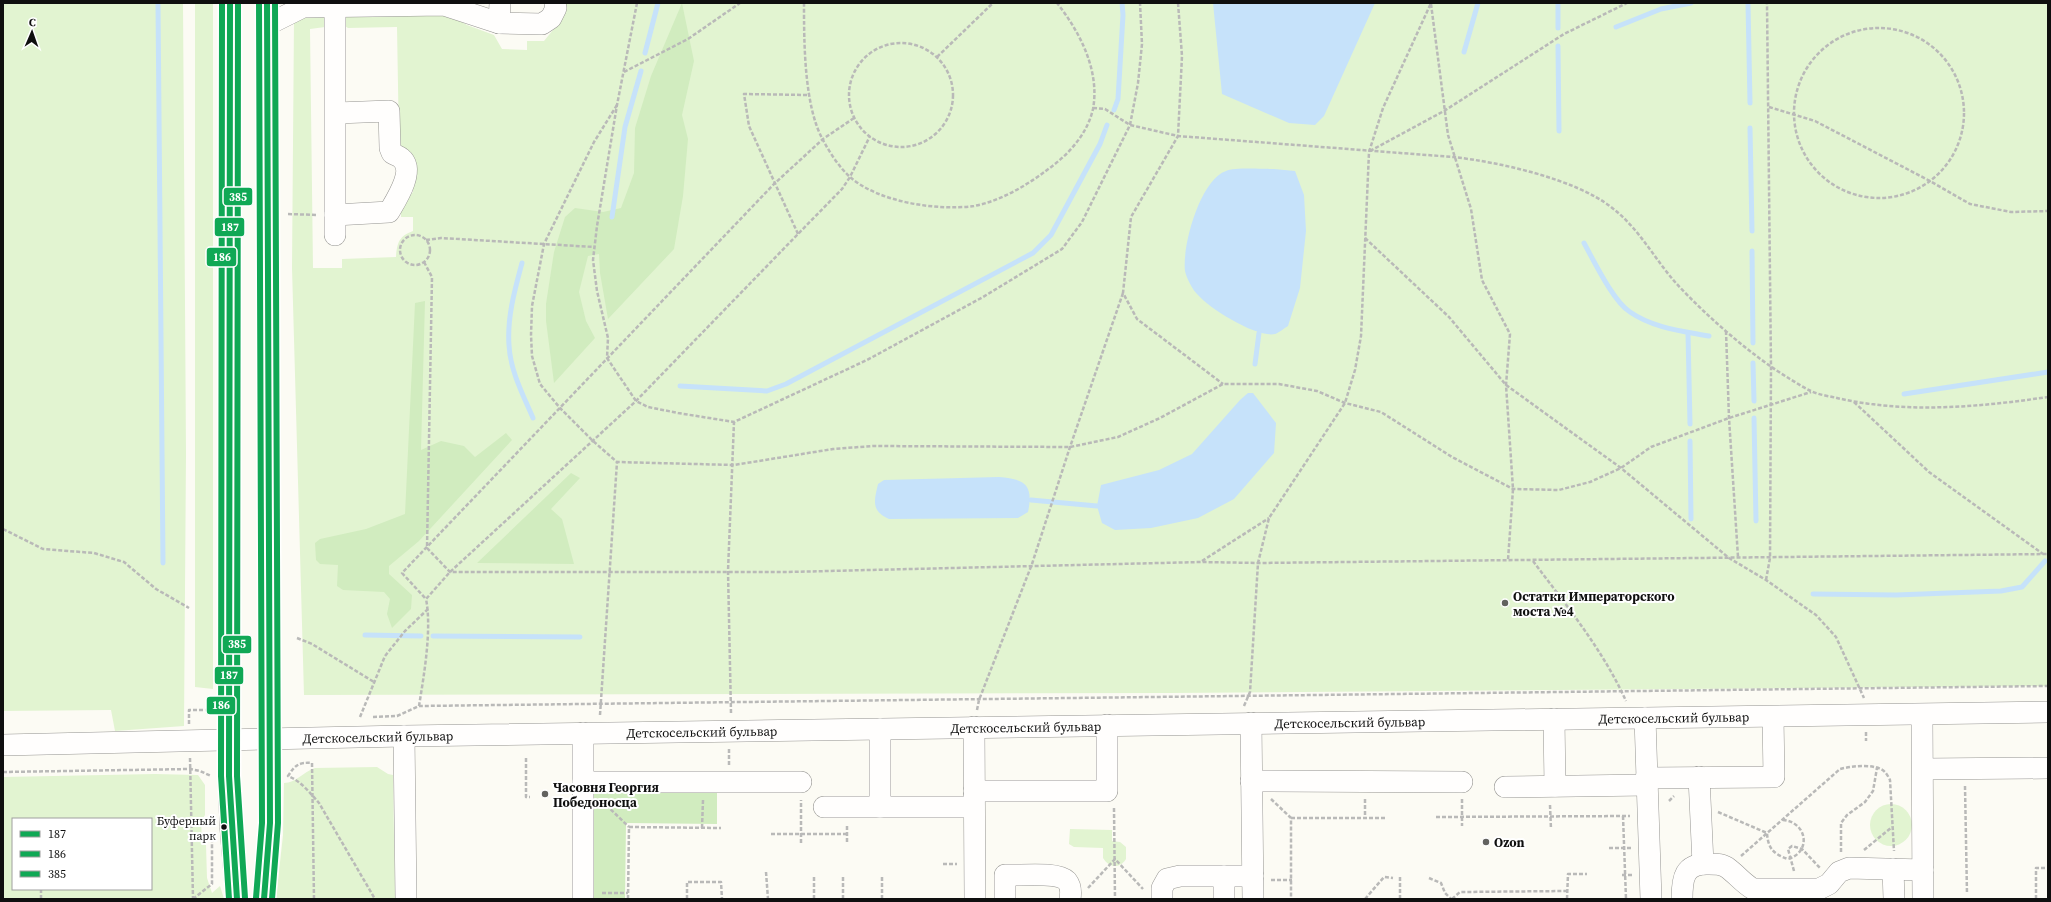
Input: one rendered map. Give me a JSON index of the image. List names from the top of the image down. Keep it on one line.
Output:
{"streets":{"street":["Детскосельский бульвар"]},"places":["Остатки Императорского моста №4","Часовня Георгия Победоносца","Буферный парк","Ozon"],"lines":["transit line 187","transit line 186","transit line 385"],"legend":["187","186","385"],"north":"top"}
